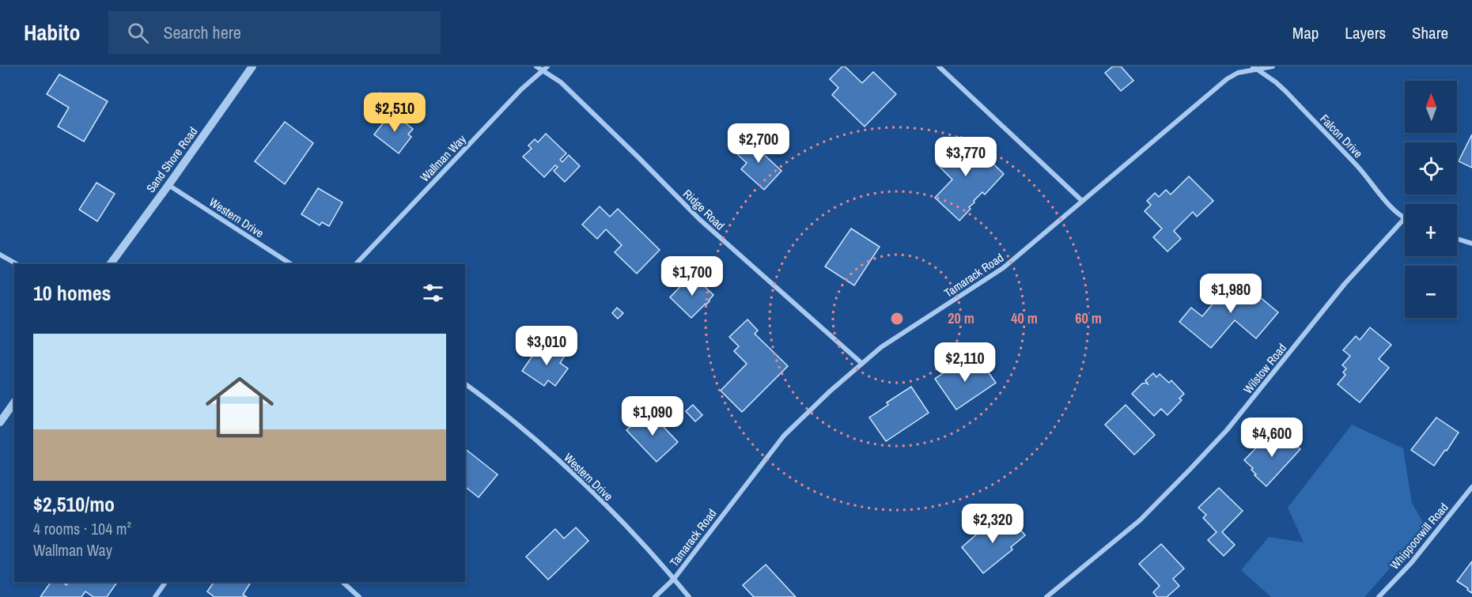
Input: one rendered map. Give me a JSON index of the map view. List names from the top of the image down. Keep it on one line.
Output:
{"streets":{"street":["Falcon Drive","Wallman Way","Sand Shore Road","Ridge Road","Western Drive","Tamarack Road","Wilstow Road","Whippoorwill Road"]},"crossings":[["Falcon Drive","Tamarack Road"],["Falcon Drive","Wilstow Road"],["Wallman Way","Ridge Road"],["Sand Shore Road","Western Drive"],["Ridge Road","Tamarack Road"],["Western Drive","Tamarack Road"]],"north":"top","page":{"header":"Habito","search":"Search here","nav":["Map","Layers","Share"],"map_buttons":["+","−"],"price":["$2,510","$2,700","$3,770","$1,700","$1,980","$3,010","$2,110","$1,090","$4,600","$2,320"],"heading":"10 homes","list":[{"name":"$2,510/mo","note":"4 rooms · 104 m² · Wallman Way"}]},"rings":["20 m","40 m","60 m"]}
